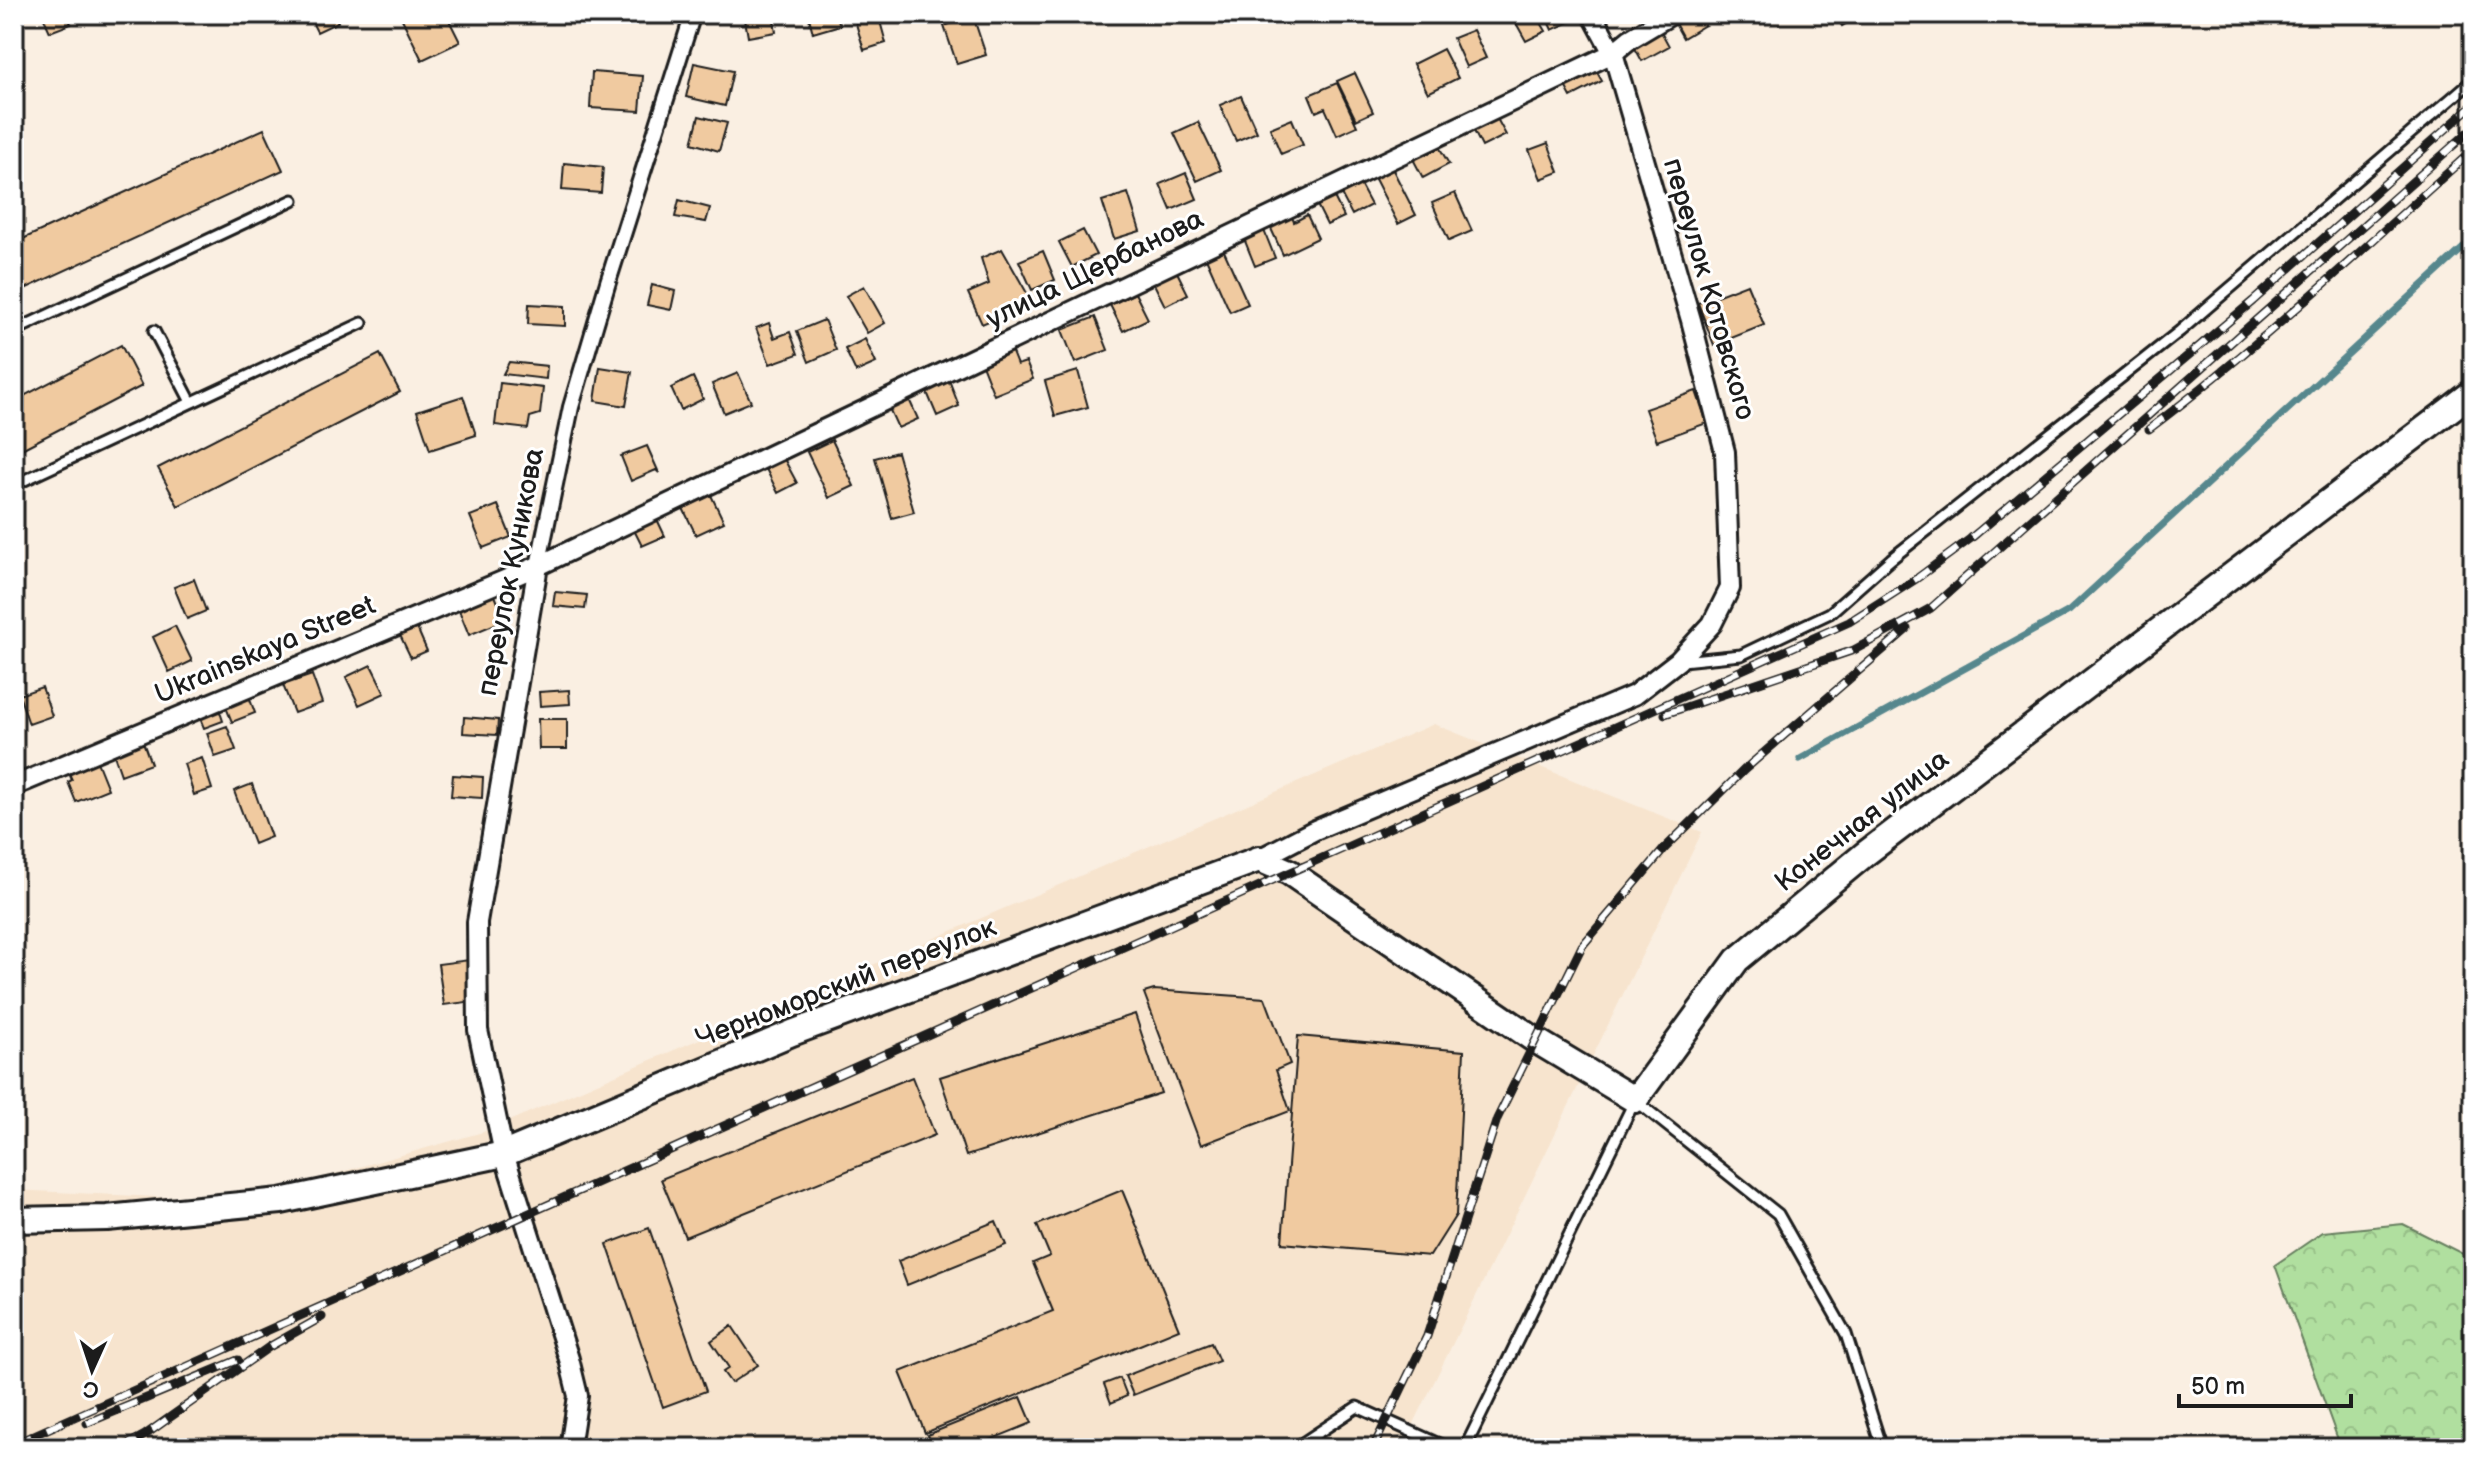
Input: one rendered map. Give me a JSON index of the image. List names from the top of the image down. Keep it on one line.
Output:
{"streets":{"street":["улица Щербанова","переулок Котовского","переулок Куникова","Ukrainskaya Street","Конечная улица","Черноморский переулок"]},"crossings":[["улица Щербанова","переулок Котовского"],["улица Щербанова","переулок Куникова"],["улица Щербанова","Ukrainskaya Street"],["переулок Куникова","Ukrainskaya Street"],["переулок Куникова","Черноморский переулок"]],"scale_bar":"50 m","north":"bottom"}
